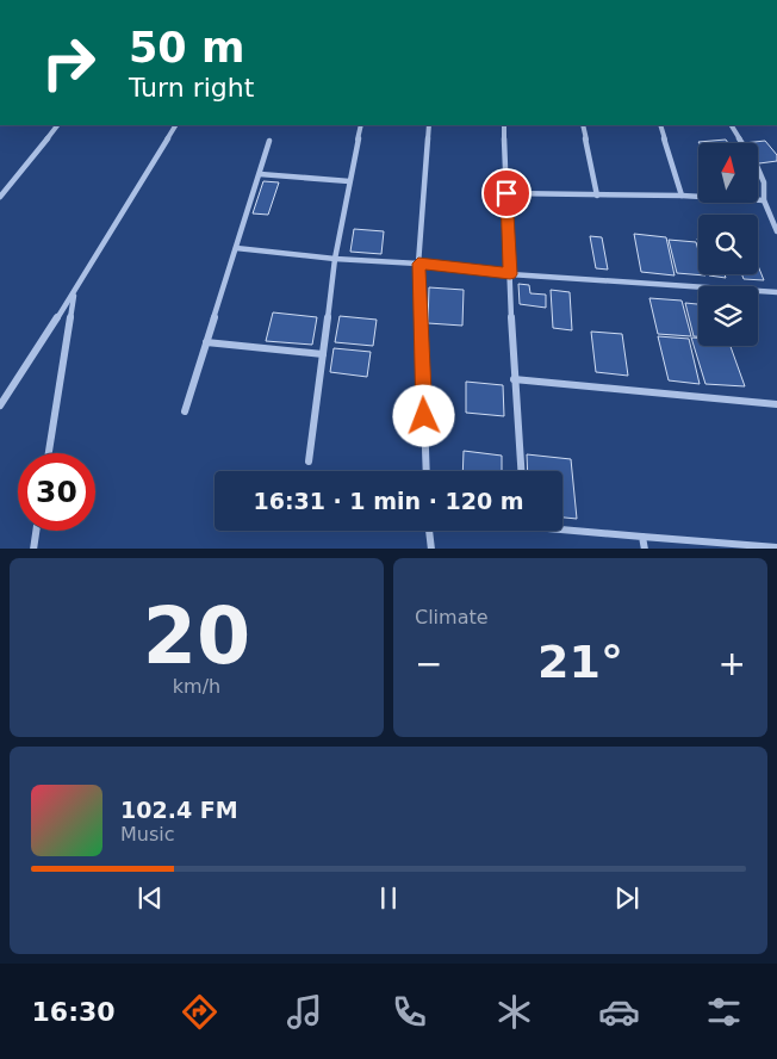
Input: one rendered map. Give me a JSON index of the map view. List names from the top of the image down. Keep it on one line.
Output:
{"north":"top","page":{"turn":["50 m","Turn right"],"limit":"30","trip":"16:31 · 1 min · 120 m","tile":[["20","km/h"],"Climate"],"heat":["−","21°","+"],"song":["102.4 FM","Music"],"tabs":"16:30"}}
